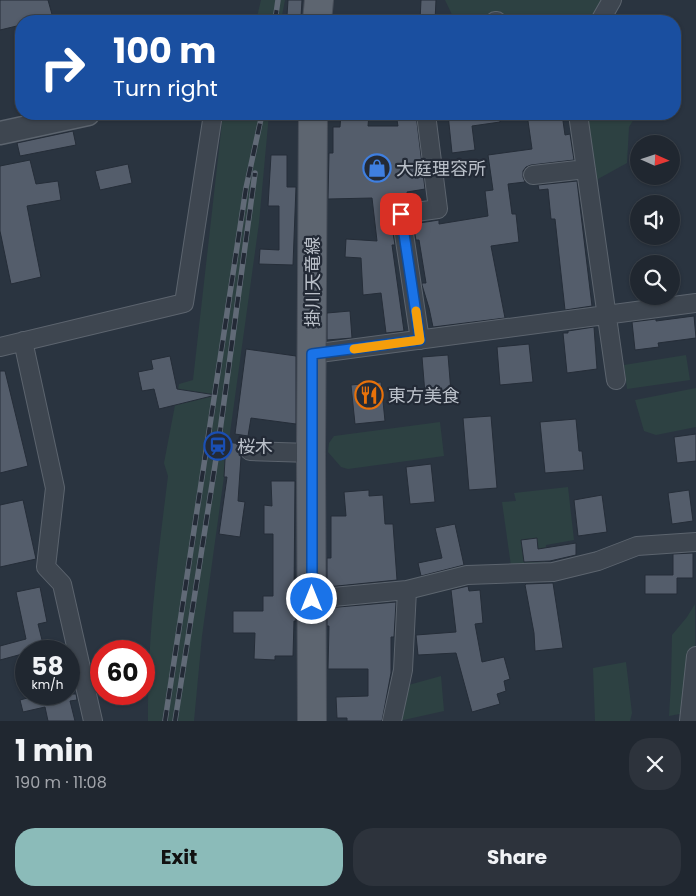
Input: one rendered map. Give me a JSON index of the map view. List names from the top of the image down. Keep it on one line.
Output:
{"streets":{"main road":["掛川天竜線"]},"places":{"shop":["大庭理容所"],"restaurant":["東方美食"],"station":["桜木"]},"north":"right","page":{"turn":["100 m","Turn right"],"speed":"58 km/h","limit":"60","heading":["1 min","190 m · 11:08"],"buttons":["Exit","Share"]}}
